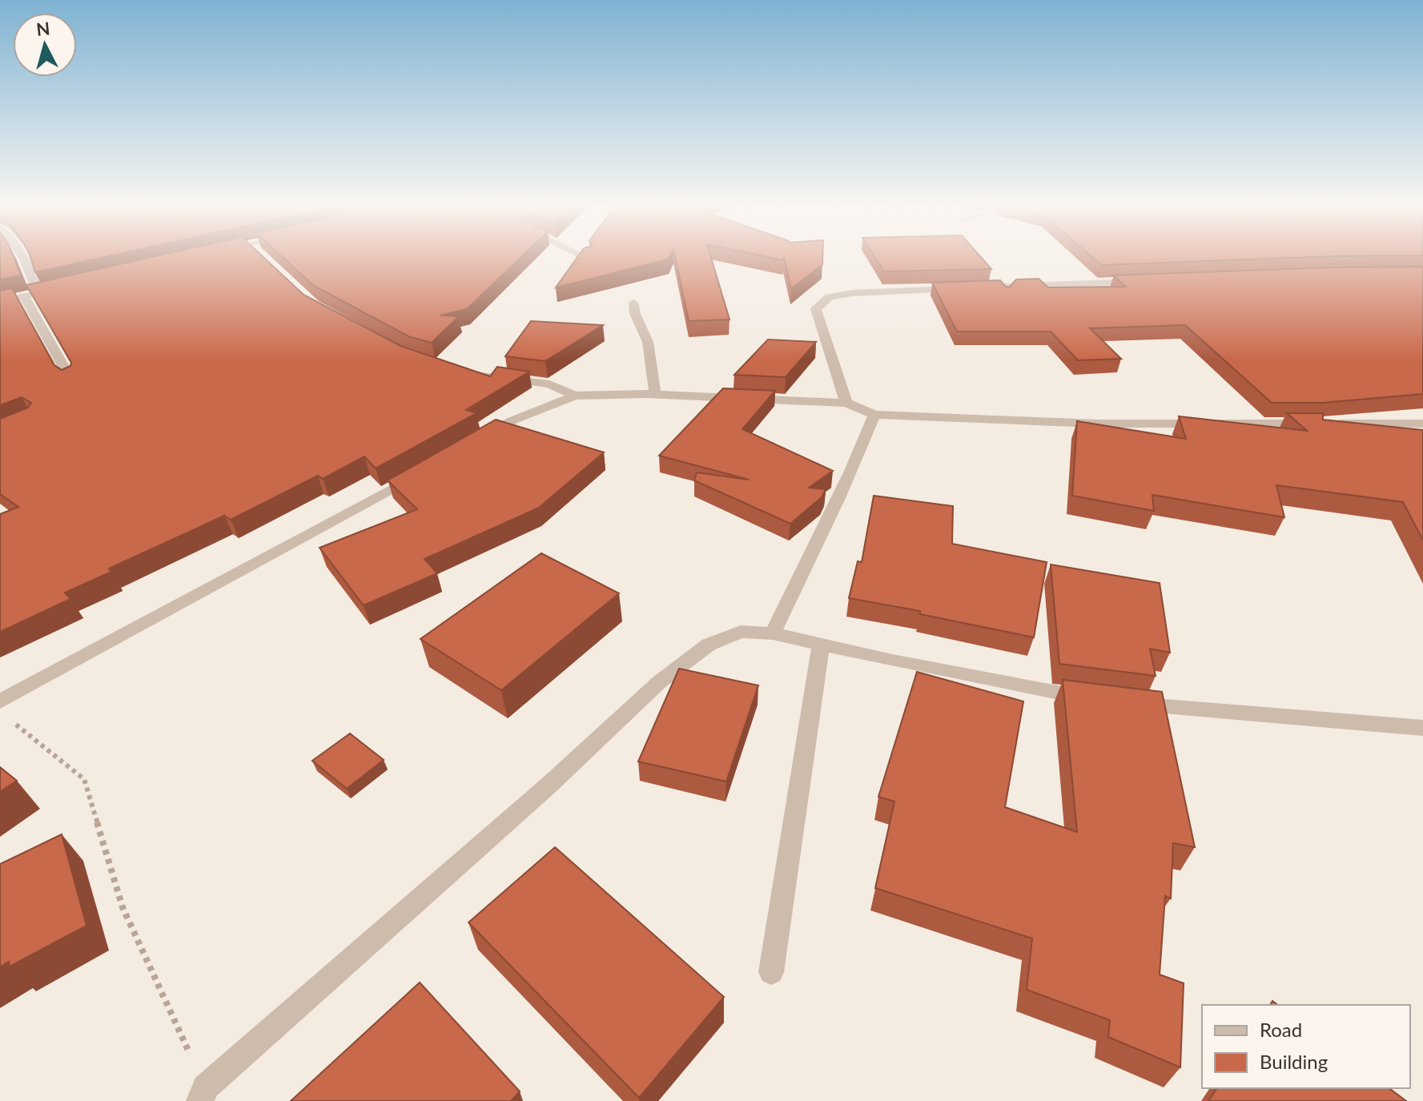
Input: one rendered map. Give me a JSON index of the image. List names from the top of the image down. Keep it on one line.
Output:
{"legend":["Road","Building"],"north":"top"}
